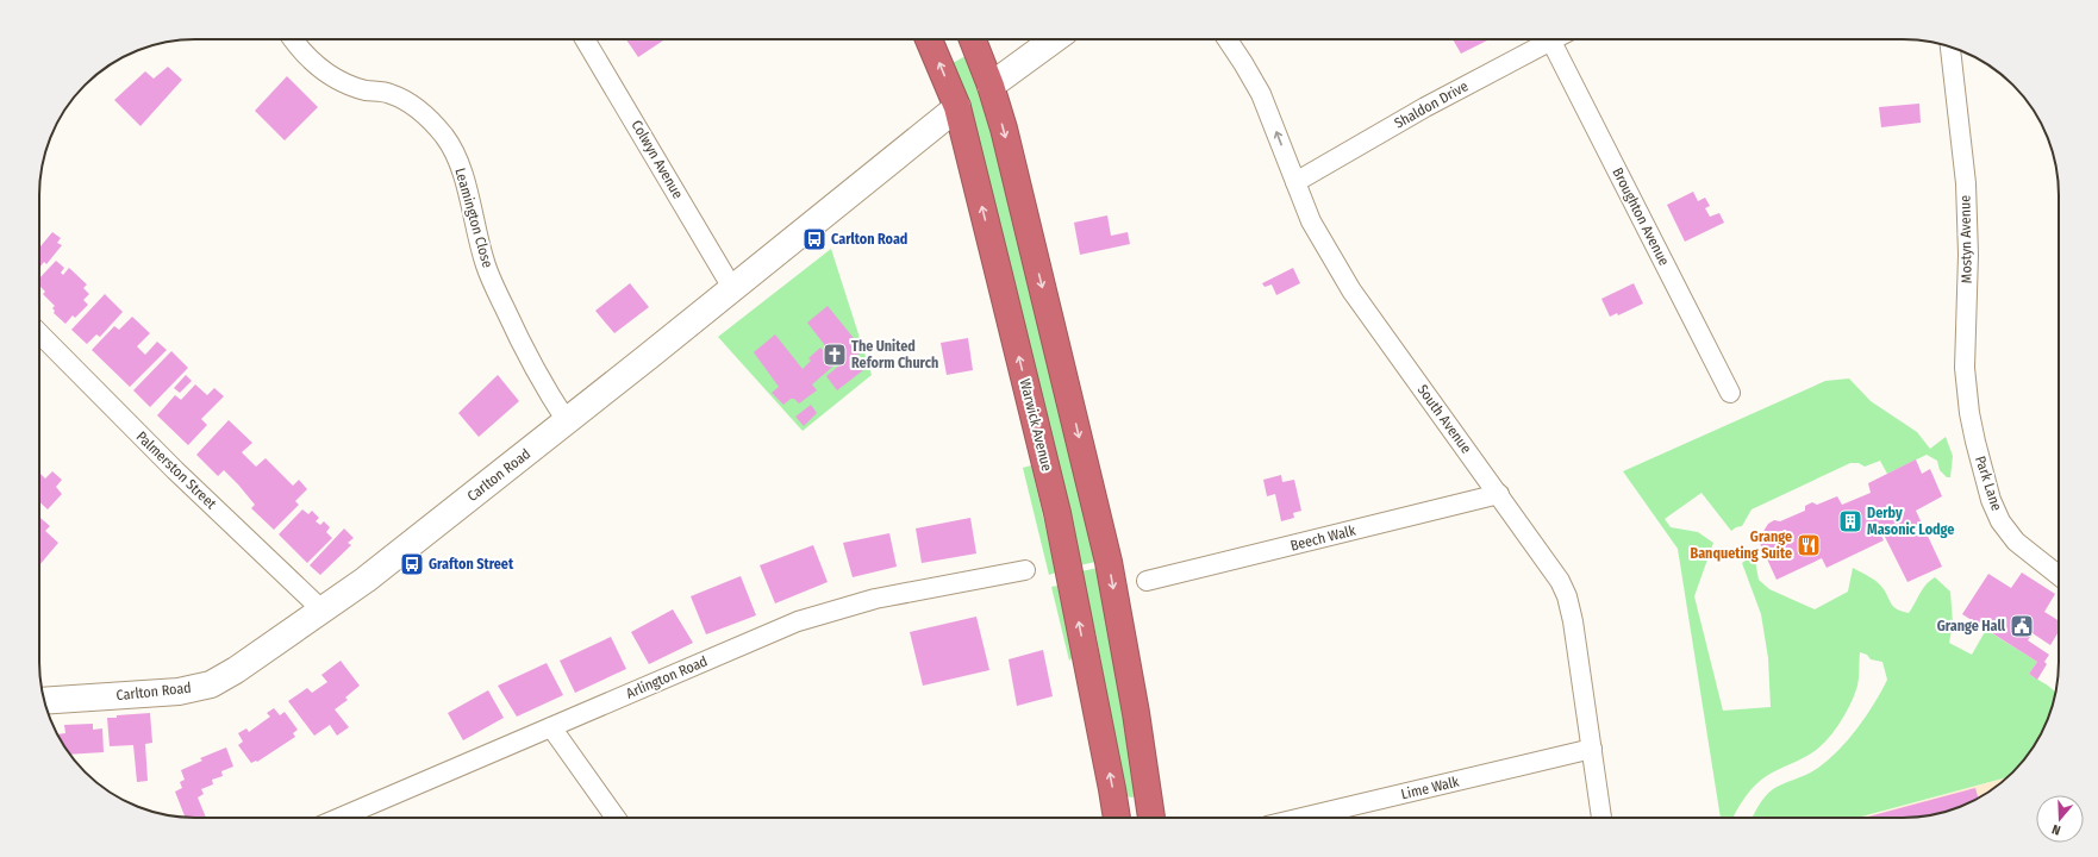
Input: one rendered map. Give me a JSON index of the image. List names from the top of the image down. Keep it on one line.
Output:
{"streets":{"highway":["Warwick Avenue"],"street":["Shaldon Drive","Colwyn Avenue","Broughton Avenue","Leamington Close","Mostyn Avenue","South Avenue","Palmerston Street","Carlton Road","Park Lane","Beech Walk","Arlington Road","Lime Walk"]},"crossings":[["Shaldon Drive","Broughton Avenue"],["Shaldon Drive","South Avenue"],["Colwyn Avenue","Carlton Road"],["Leamington Close","Carlton Road"],["Mostyn Avenue","Park Lane"],["South Avenue","Beech Walk"],["South Avenue","Lime Walk"],["Warwick Avenue","Carlton Road"],["Palmerston Street","Carlton Road"]],"places":{"bus stop":["Carlton Road","Grafton Street"],"church":["The United Reform Church"],"building":["Derby Masonic Lodge"],"restaurant":["Grange Banqueting Suite"],"public building":["Grange Hall"]},"north":"bottom"}
